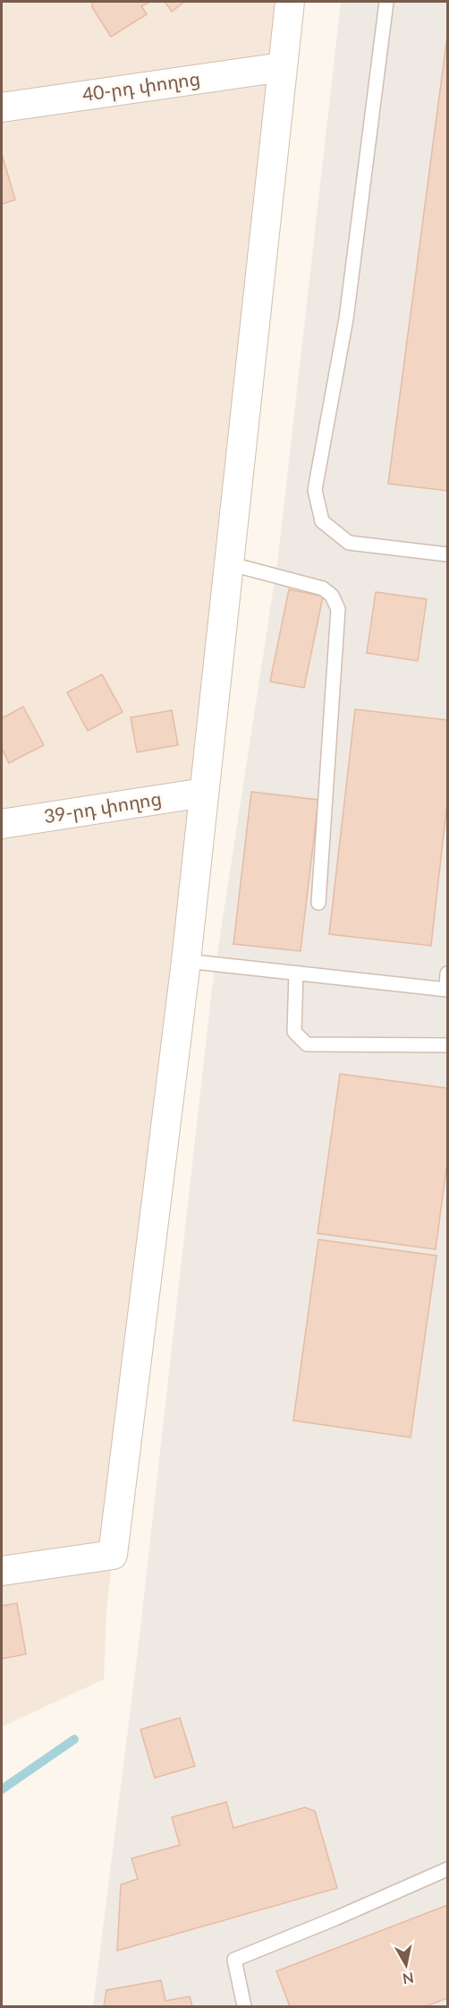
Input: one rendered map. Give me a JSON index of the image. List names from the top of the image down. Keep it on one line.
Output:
{"streets":{"street":["40-րդ փողոց","39-րդ փողոց"]},"north":"bottom"}
